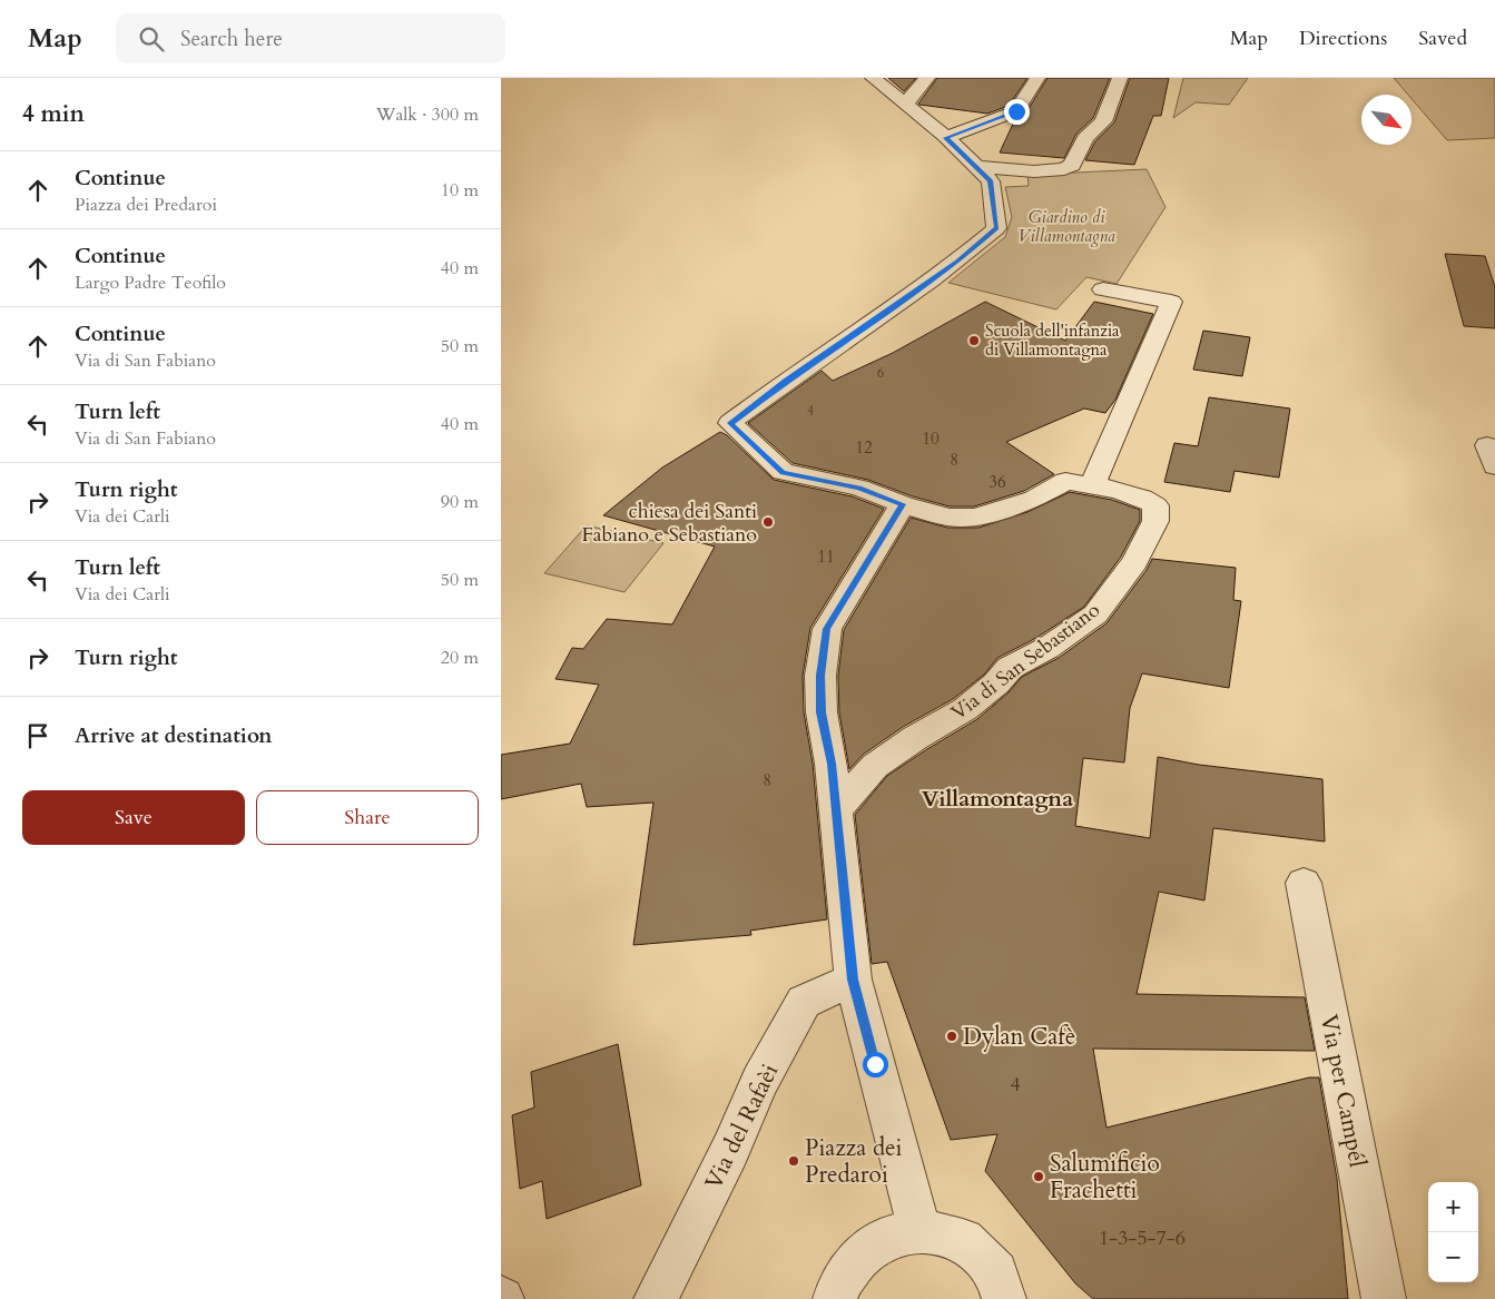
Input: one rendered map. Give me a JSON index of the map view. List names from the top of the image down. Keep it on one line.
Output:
{"streets":{"street":["Via di San Sebastiano","Via per Campél","Via del Rafaèi"]},"districts":["Villamontagna"],"parks":["Giardino di Villamontagna"],"places":["Scuola dell'infanzia di Villamontagna","chiesa dei Santi Fabiano e Sebastiano","Dylan Cafè","Piazza dei Predaroi","Salumificio Frachetti"],"house_numbers":["6","4","10","12","8","36","11","8","4","1-3-5-7-6"],"north":"bottom right","page":{"header":"Map","search":"Search here","nav":["Map","Directions","Saved"],"heading":["4 min","Walk · 300 m"],"list":[["Continue","Piazza dei Predaroi","10 m"],["Continue","Largo Padre Teofilo","40 m"],["Continue","Via di San Fabiano","50 m"],["Turn left","Via di San Fabiano","40 m"],["Turn right","Via dei Carli","90 m"],["Turn left","Via dei Carli","50 m"],["Turn right","20 m"],"Arrive at destination"],"buttons":["Save","Share"],"map_buttons":["+","−"]}}
